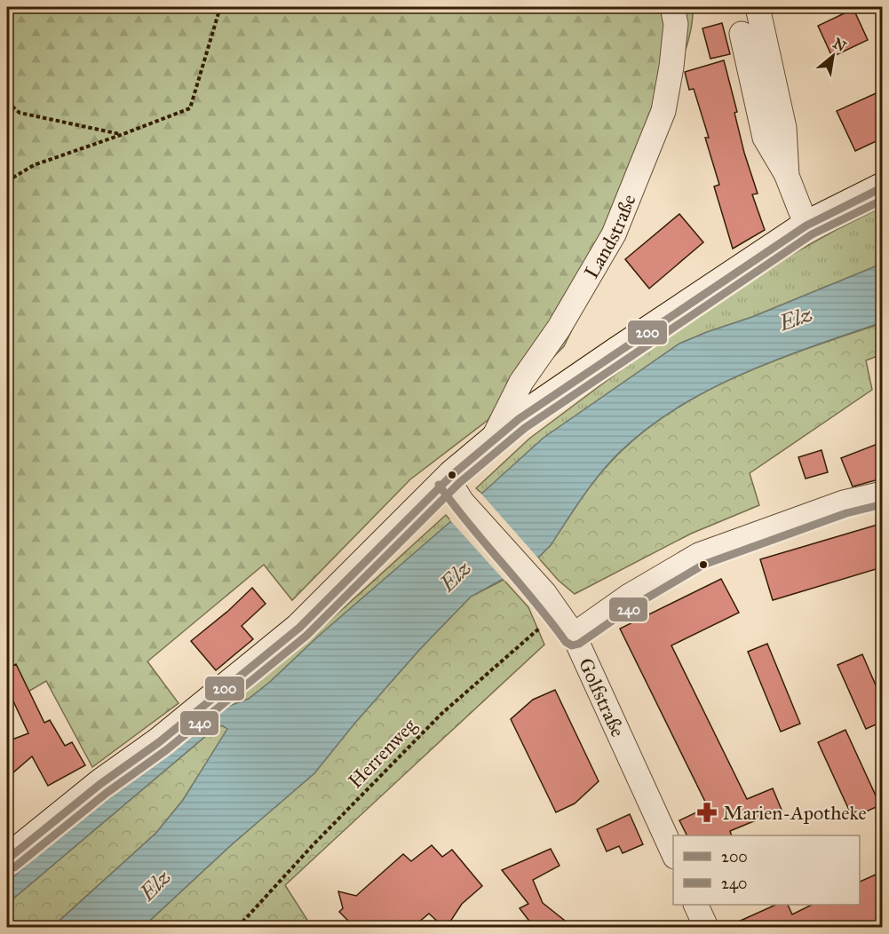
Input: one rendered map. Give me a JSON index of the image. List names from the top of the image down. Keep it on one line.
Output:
{"streets":{"street":["Landstraße","Golfstraße"],"path":["Herrenweg"]},"crossings":[["Landstraße","Golfstraße"],["Golfstraße","Herrenweg"]],"water":["Elz"],"places":{"pharmacy":["Marien-Apotheke"]},"lines":["transit line 200","transit line 240"],"legend":["200","240"],"north":"top right"}
